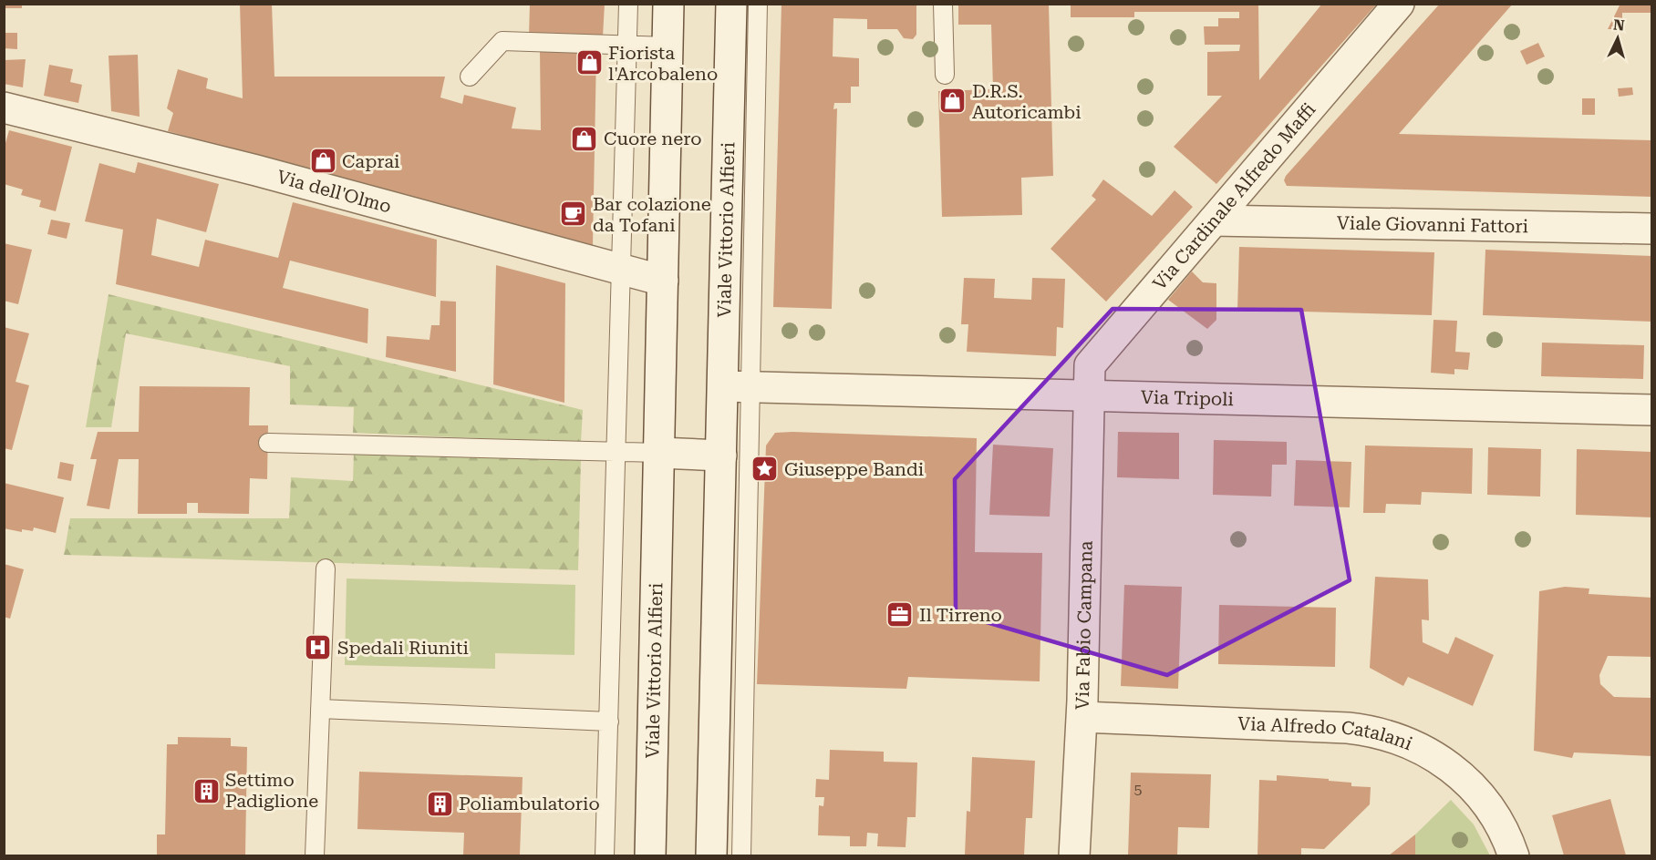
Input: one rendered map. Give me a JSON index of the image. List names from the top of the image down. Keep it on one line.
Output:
{"streets":{"street":["Via dell'Olmo","Via Cardinale Alfredo Maffi","Viale Giovanni Fattori","Viale Vittorio Alfieri","Via Tripoli","Via Fabio Campana","Via Alfredo Catalani"]},"crossings":[["Via dell'Olmo","Viale Vittorio Alfieri"],["Via Cardinale Alfredo Maffi","Viale Giovanni Fattori"],["Via Cardinale Alfredo Maffi","Via Tripoli"],["Via Cardinale Alfredo Maffi","Via Fabio Campana"],["Viale Vittorio Alfieri","Via Tripoli"],["Via Tripoli","Via Fabio Campana"],["Via Fabio Campana","Via Alfredo Catalani"]],"places":{"shop":["Fiorista l'Arcobaleno","D.R.S. Autoricambi","Cuore nero","Caprai"],"cafe":["Bar colazione da Tofani"],"place":["Giuseppe Bandi"],"office":["Il Tirreno"],"hospital":["Spedali Riuniti"],"building":["Settimo Padiglione","Poliambulatorio"]},"house_numbers":["5"],"north":"top"}
